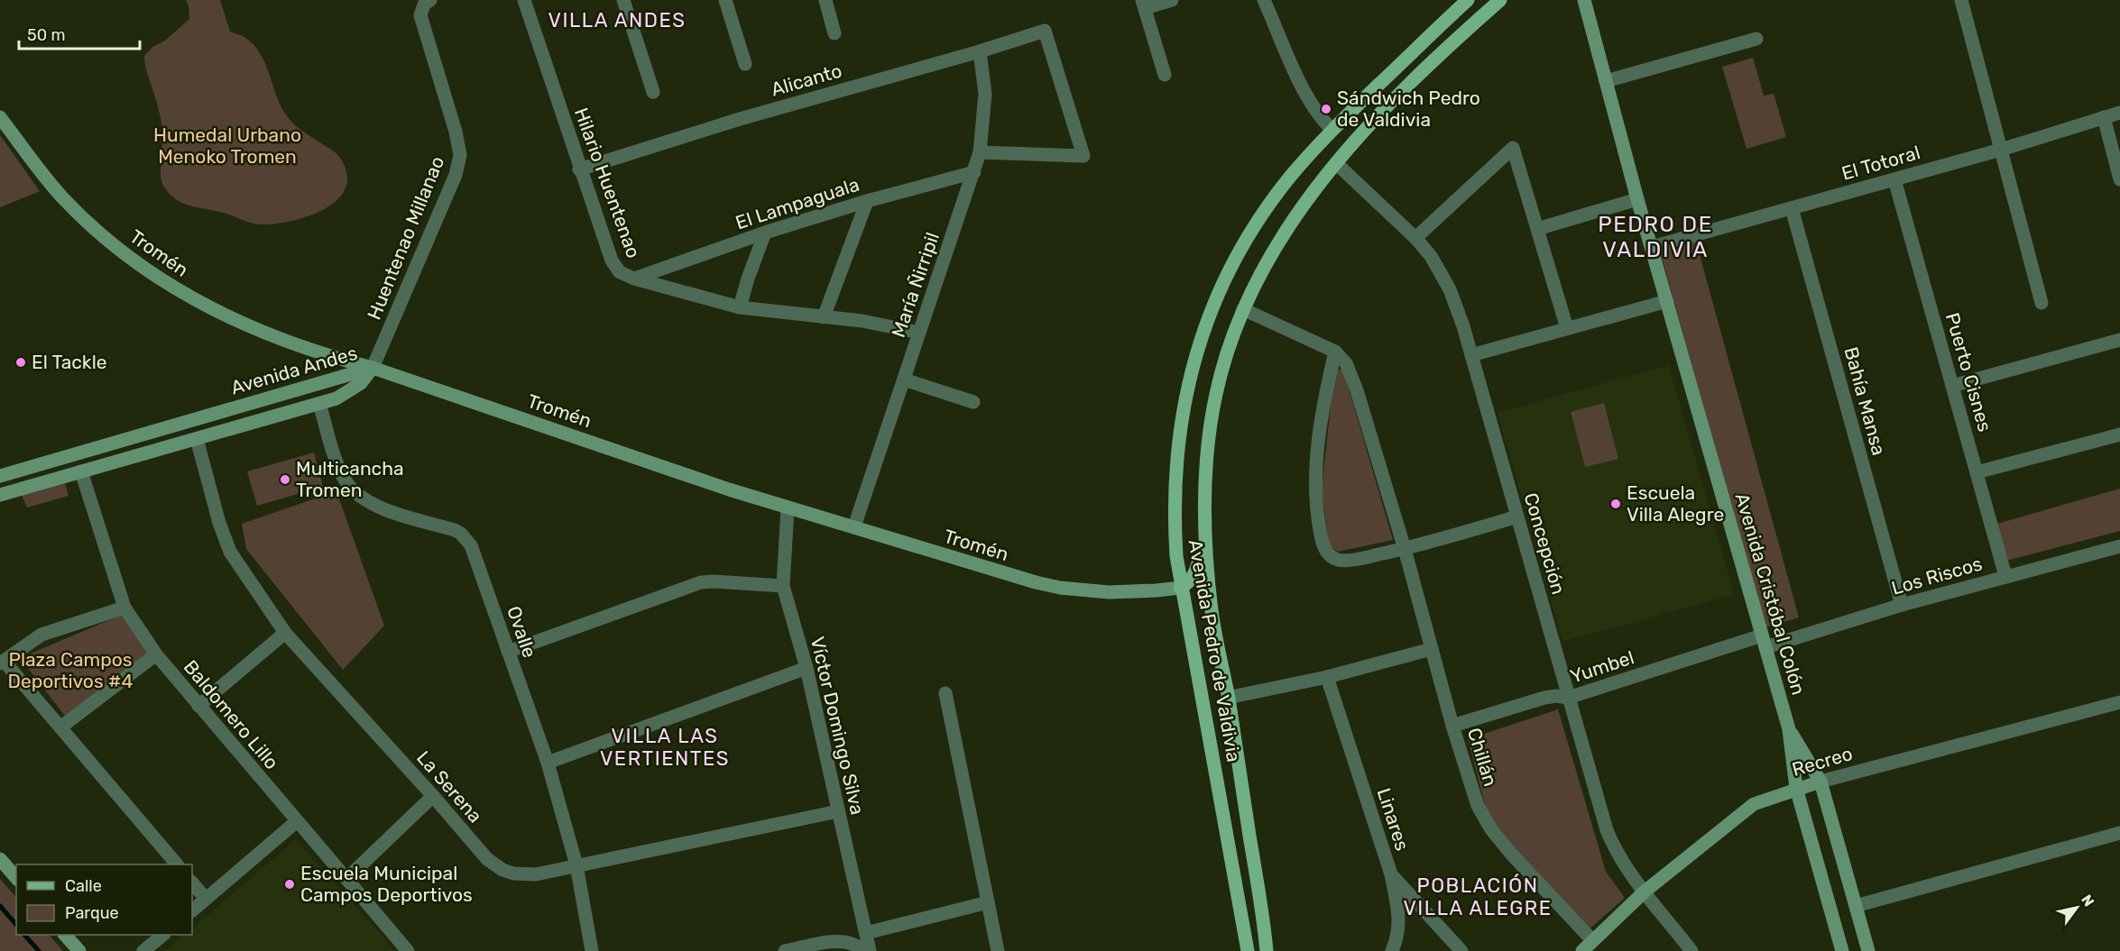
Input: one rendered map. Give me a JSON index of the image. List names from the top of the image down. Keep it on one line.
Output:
{"streets":{"main road":["Avenida Pedro de Valdivia"],"street":["Alicanto","El Totoral","Hilario Huentenao","El Lampaguala","Huentenao Millanao","Tromén","María Ñirripil","Avenida Andes","Puerto Cisnes","Bahía Mansa","Concepción","Los Riscos","Avenida Cristóbal Colón","Ovalle","Yumbel","Baldomero Lillo","Víctor Domingo Silva","Chillán","Recreo","La Serena","Linares"]},"crossings":[["Alicanto","Hilario Huentenao"],["Alicanto","María Ñirripil"],["El Totoral","Puerto Cisnes"],["El Totoral","Bahía Mansa"],["El Totoral","Avenida Cristóbal Colón"],["Hilario Huentenao","El Lampaguala"],["Hilario Huentenao","María Ñirripil"],["El Lampaguala","María Ñirripil"],["Huentenao Millanao","Tromén"],["Huentenao Millanao","Avenida Andes"],["Tromén","María Ñirripil"],["Tromén","Avenida Andes"],["Tromén","Avenida Pedro de Valdivia"],["Tromén","Víctor Domingo Silva"],["Avenida Andes","Ovalle"],["Avenida Andes","Baldomero Lillo"],["Avenida Andes","La Serena"],["Puerto Cisnes","Los Riscos"],["Bahía Mansa","Los Riscos"],["Concepción","Avenida Pedro de Valdivia"],["Concepción","Yumbel"],["Concepción","Recreo"],["Los Riscos","Avenida Cristóbal Colón"],["Los Riscos","Yumbel"],["Avenida Cristóbal Colón","Yumbel"],["Avenida Cristóbal Colón","Recreo"],["Ovalle","La Serena"],["Yumbel","Chillán"],["Víctor Domingo Silva","La Serena"],["Chillán","Recreo"]],"districts":["VILLA ANDES","PEDRO DE VALDIVIA","VILLA LAS VERTIENTES","POBLACIÓN VILLA ALEGRE"],"parks":["Humedal Urbano Menoko Tromen","Plaza Campos Deportivos #4"],"places":["Sándwich Pedro de Valdivia","El Tackle","Multicancha Tromen","Escuela Villa Alegre","Escuela Municipal Campos Deportivos"],"legend":["Calle","Parque"],"scale_bar":"50 m","north":"top right"}
